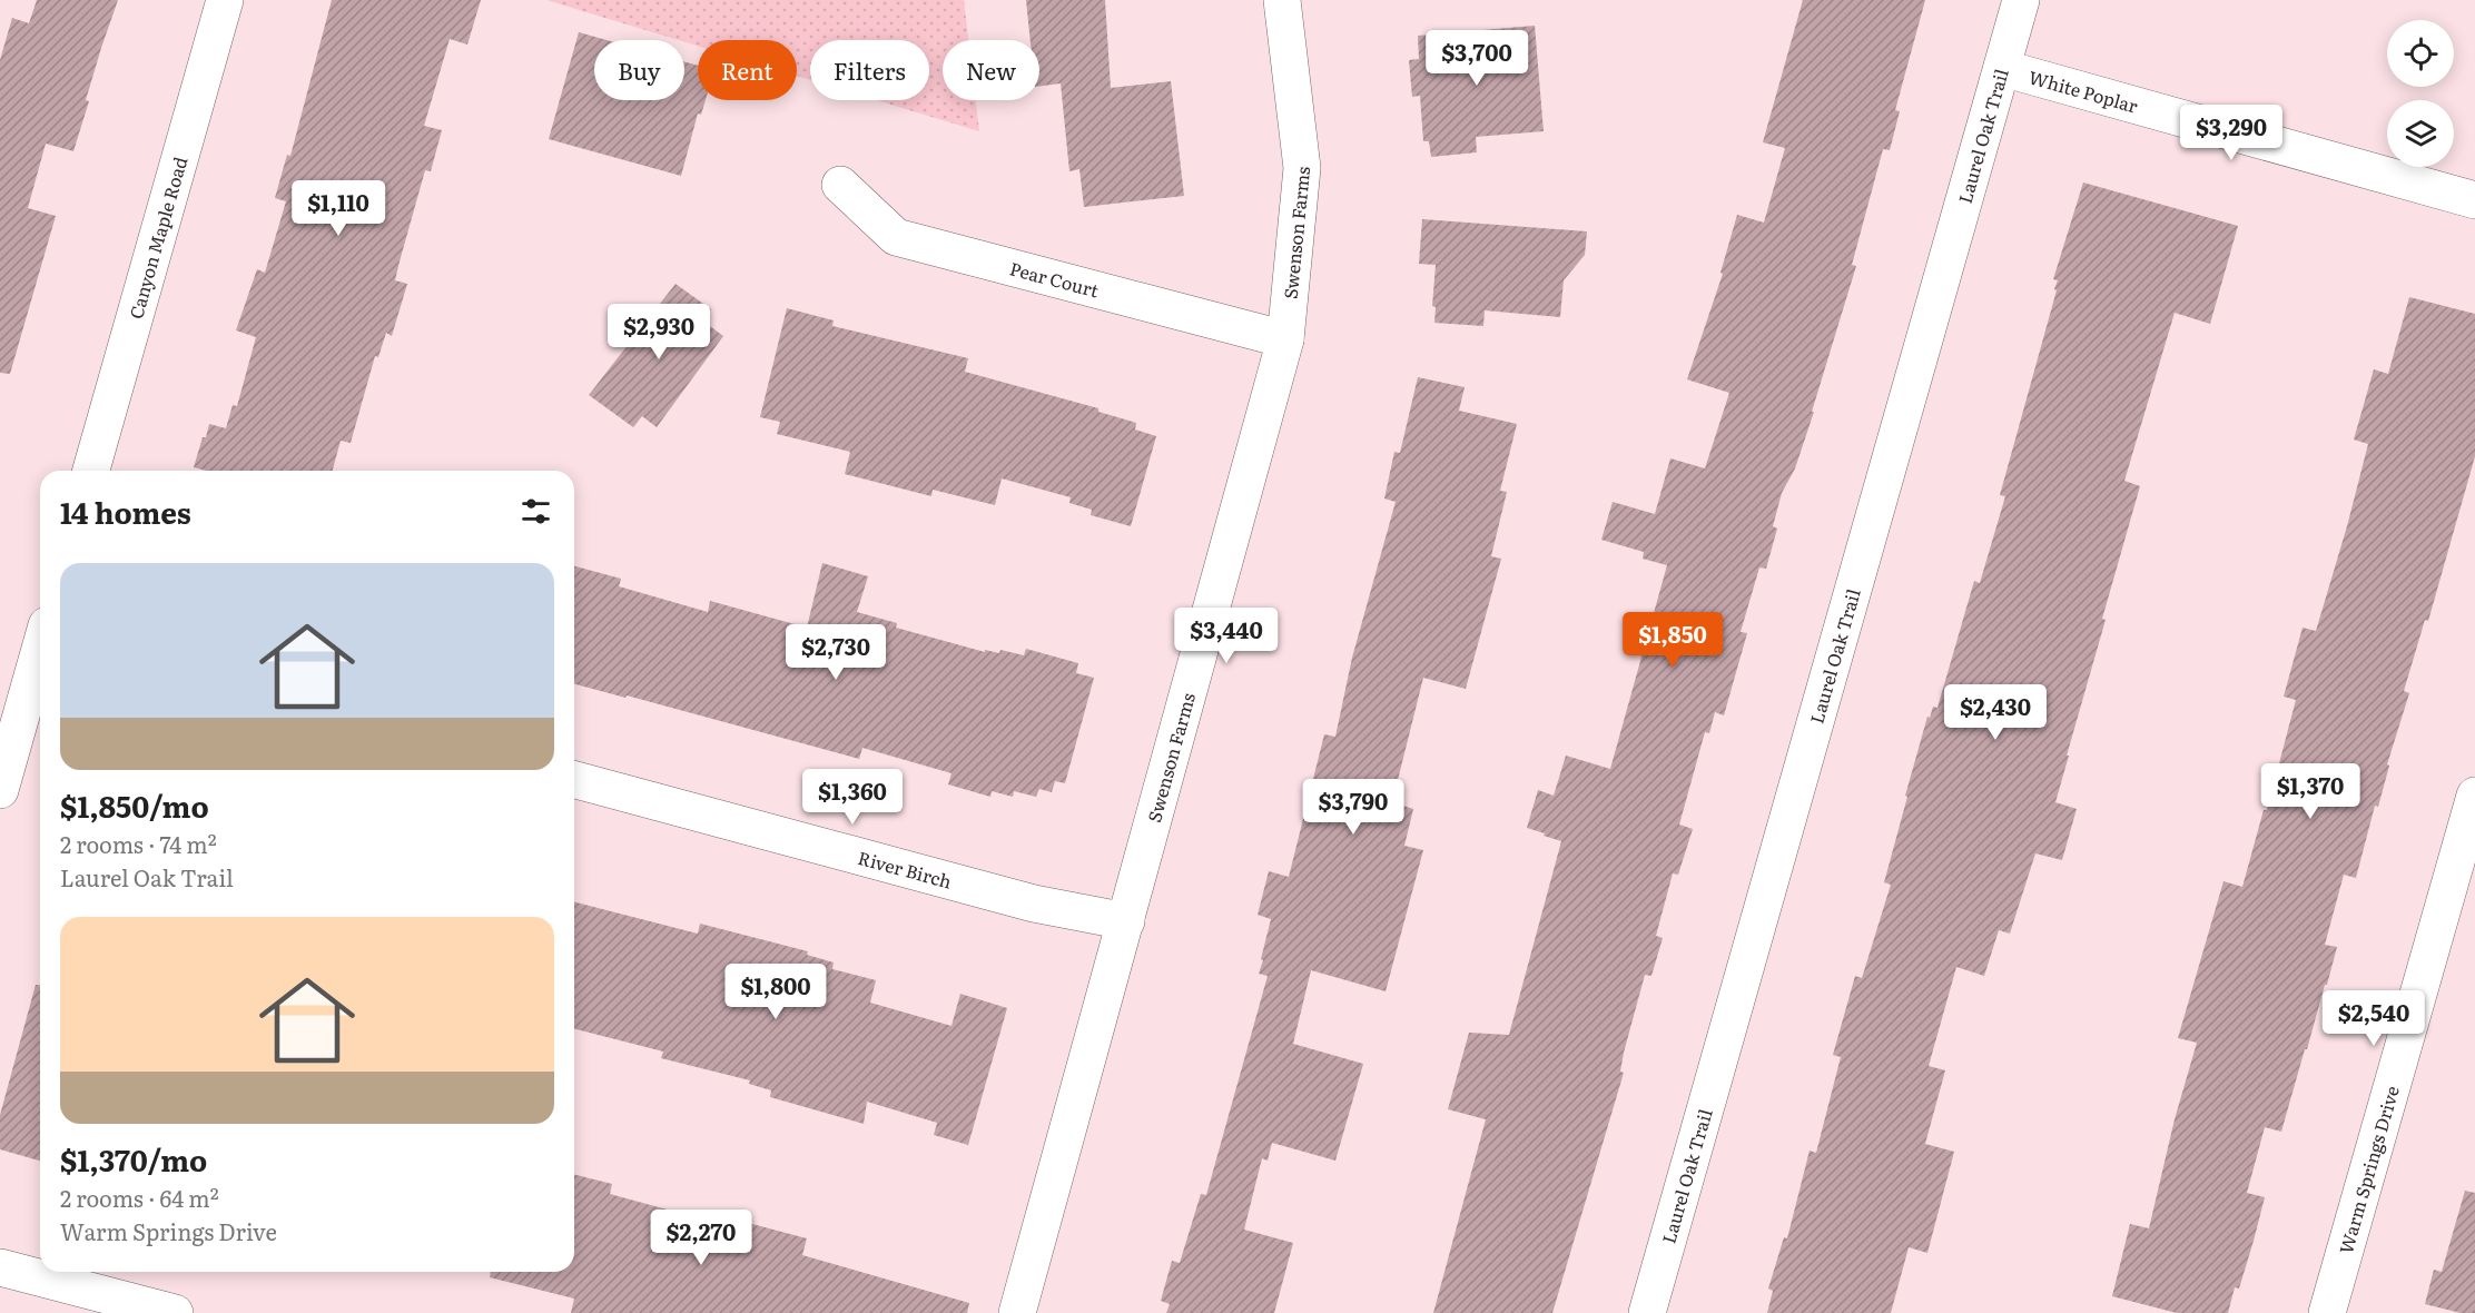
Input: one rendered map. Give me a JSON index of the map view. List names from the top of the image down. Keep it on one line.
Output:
{"streets":{"street":["White Poplar","Laurel Oak Trail","Swenson Farms","Canyon Maple Road","Pear Court","River Birch","Warm Springs Drive"]},"crossings":[["White Poplar","Laurel Oak Trail"],["Swenson Farms","Pear Court"],["Swenson Farms","River Birch"]],"page":{"price":["$3,700","$3,290","$1,110","$2,930","$3,440","$1,850","$2,730","$2,430","$1,370","$1,360","$3,790","$1,800","$2,540","$2,270"],"chip":["Buy","Rent","Filters","New"],"heading":"14 homes","list":[{"name":"$1,850/mo","note":"2 rooms · 74 m² · Laurel Oak Trail"},{"name":"$1,370/mo","note":"2 rooms · 64 m² · Warm Springs Drive"}]}}
